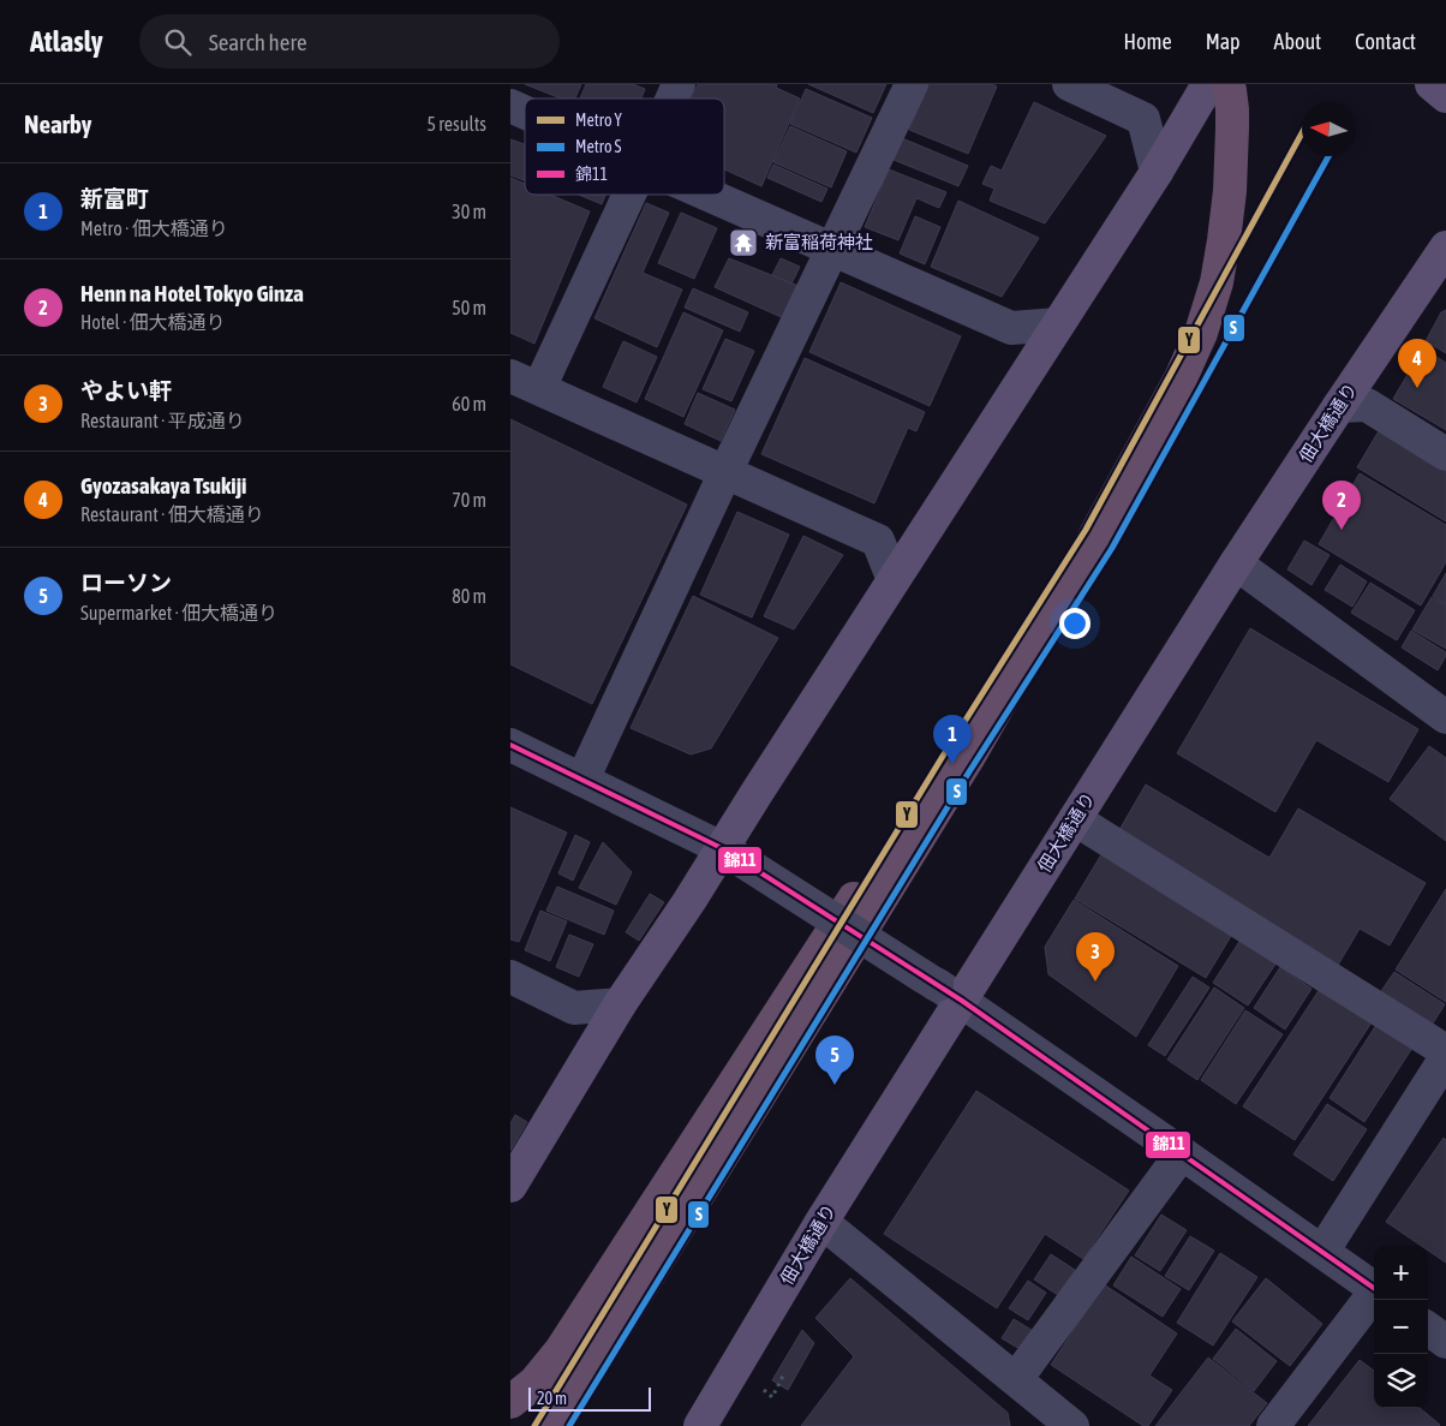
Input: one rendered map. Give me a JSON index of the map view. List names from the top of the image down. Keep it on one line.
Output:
{"streets":{"main road":["佃大橋通り"]},"places":{"temple":["新富稲荷神社"]},"lines":["metro line Y","metro line S","transit line 錦11"],"legend":["Metro Y","Metro S","錦11"],"scale_bar":"20 m","north":"left","page":{"header":"Atlasly","search":"Search here","nav":["Home","Map","About","Contact"],"heading":["Nearby","5 results"],"list":[{"mark":"1","name":"新富町","note":"Metro · 佃大橋通り","value":"30 m"},{"mark":"2","name":"Henn na Hotel Tokyo Ginza","note":"Hotel · 佃大橋通り","value":"50 m"},{"mark":"3","name":"やよい軒","note":"Restaurant · 平成通り","value":"60 m"},{"mark":"4","name":"Gyozasakaya Tsukiji","note":"Restaurant · 佃大橋通り","value":"70 m"},{"mark":"5","name":"ローソン","note":"Supermarket · 佃大橋通り","value":"80 m"}],"pins":["4","2","1","3","5"],"map_buttons":["+","−"],"scale":"20 m"}}
